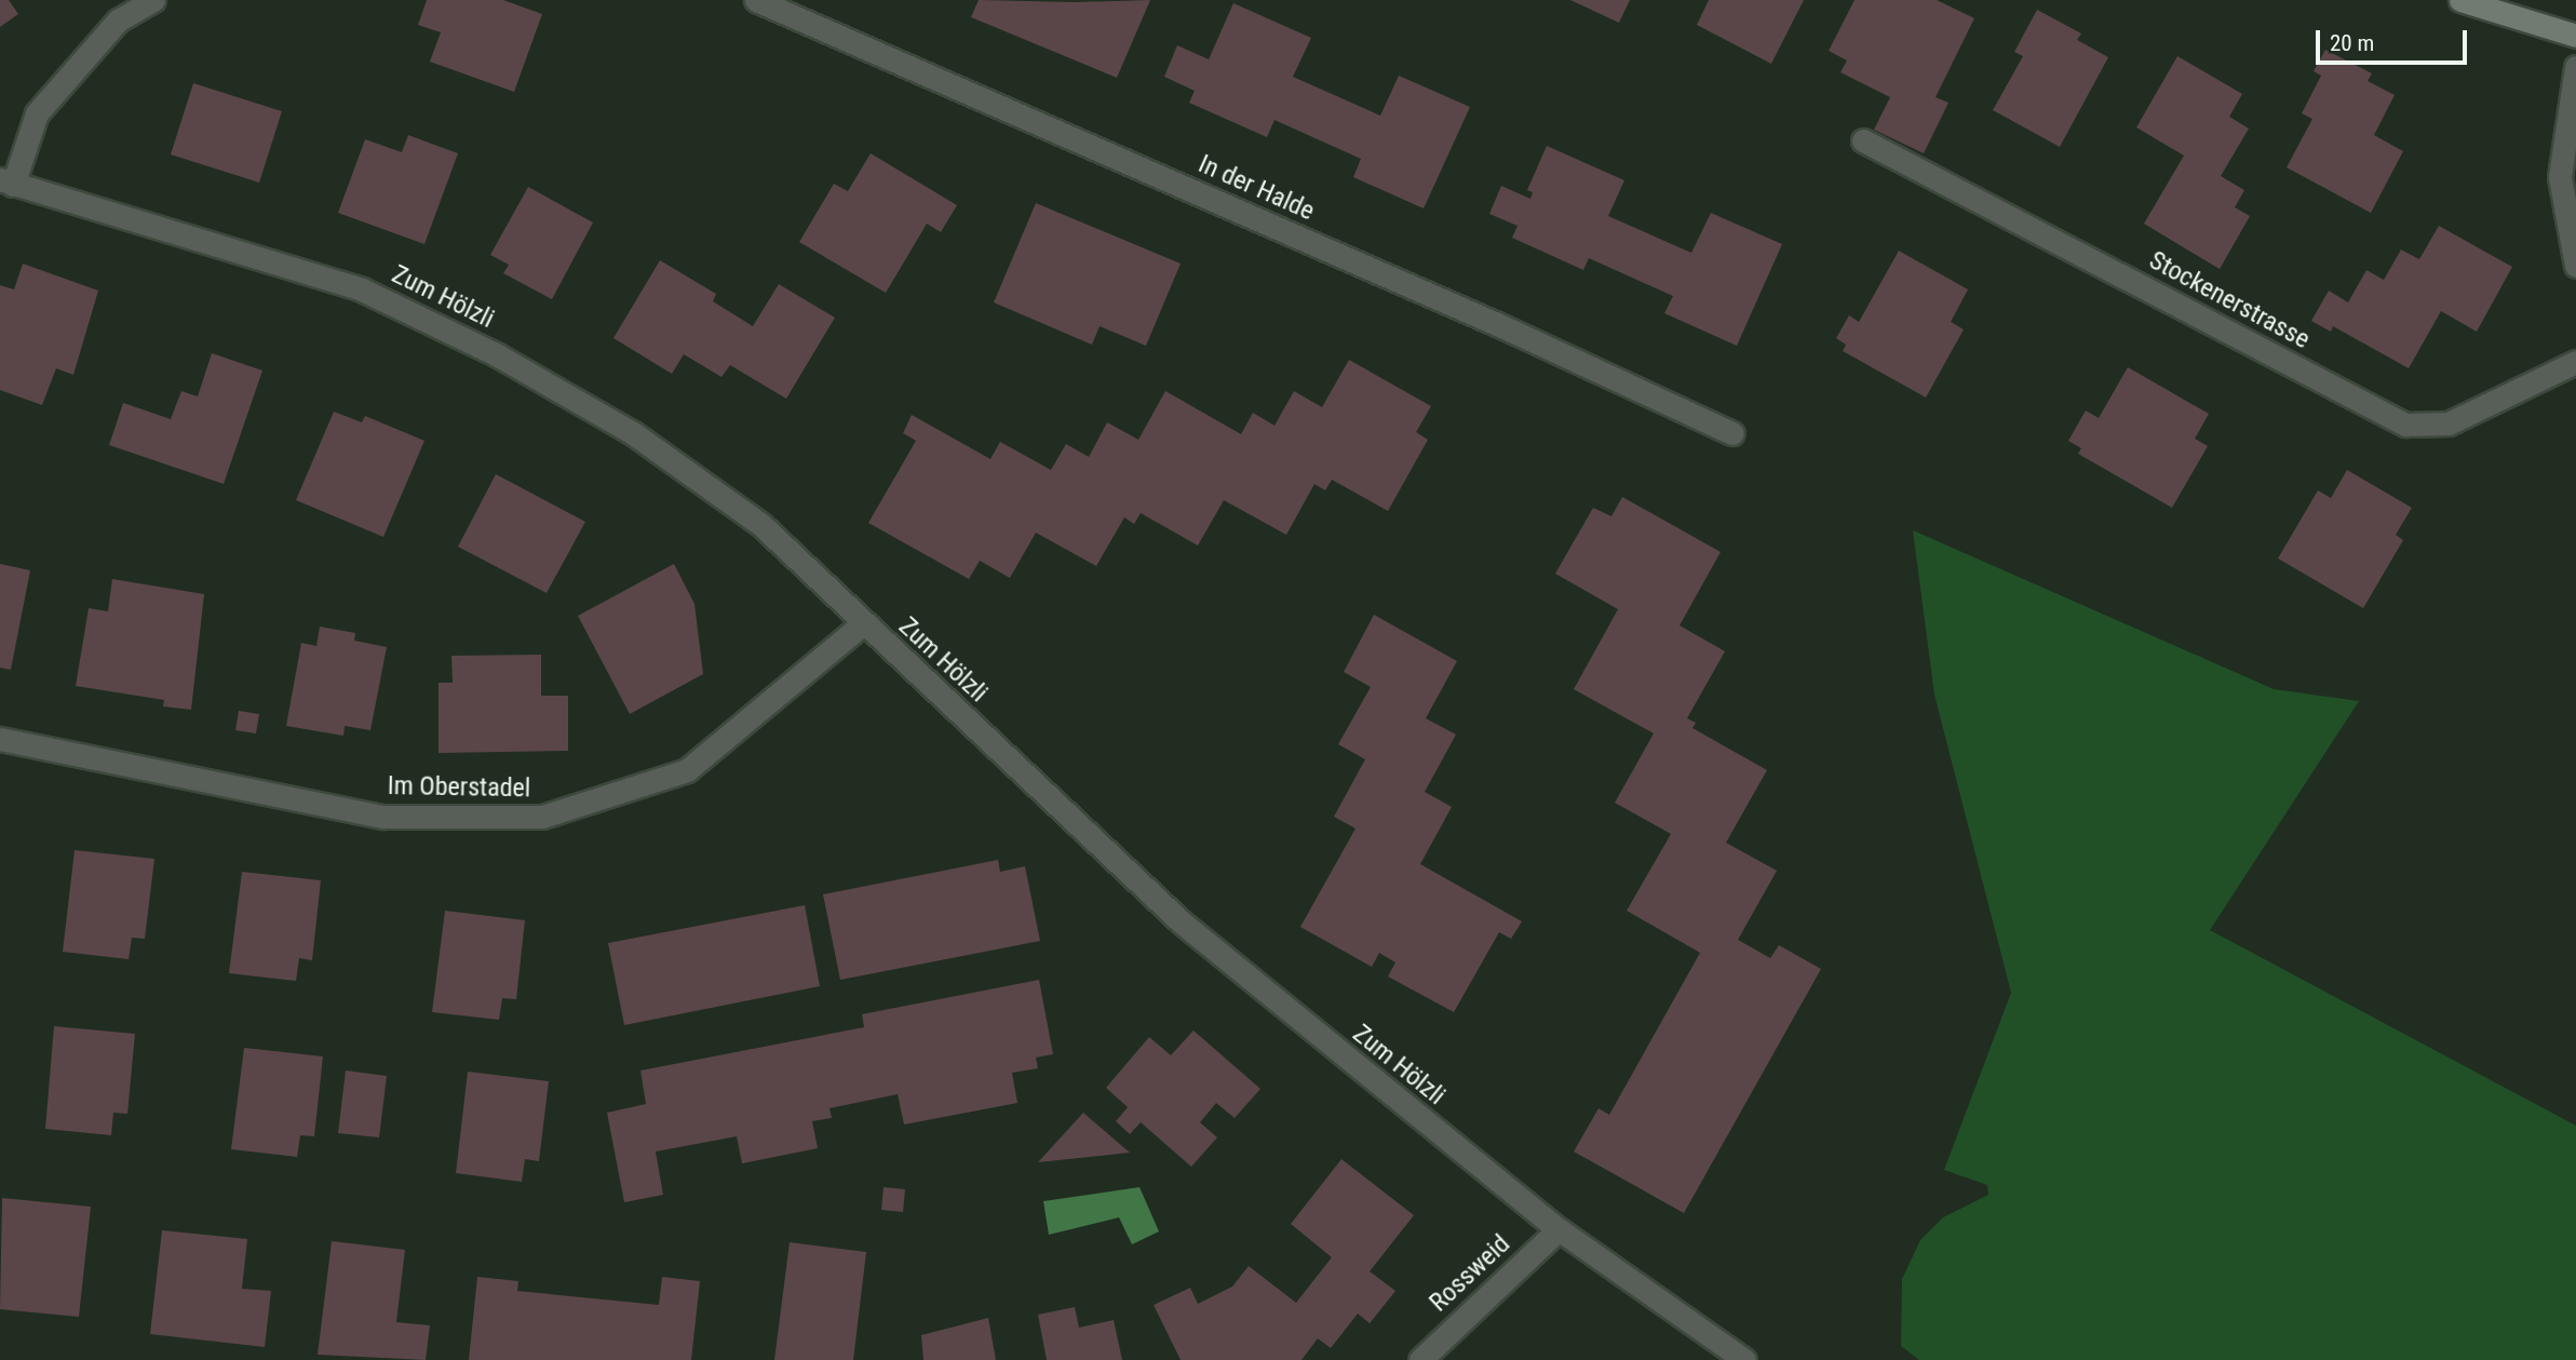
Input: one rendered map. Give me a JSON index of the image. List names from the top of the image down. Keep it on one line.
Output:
{"streets":{"street":["In der Halde","Zum Hölzli","Stockenerstrasse","Im Oberstadel","Rossweid"]},"crossings":[["Zum Hölzli","Im Oberstadel"],["Zum Hölzli","Rossweid"]],"scale_bar":"20 m"}
